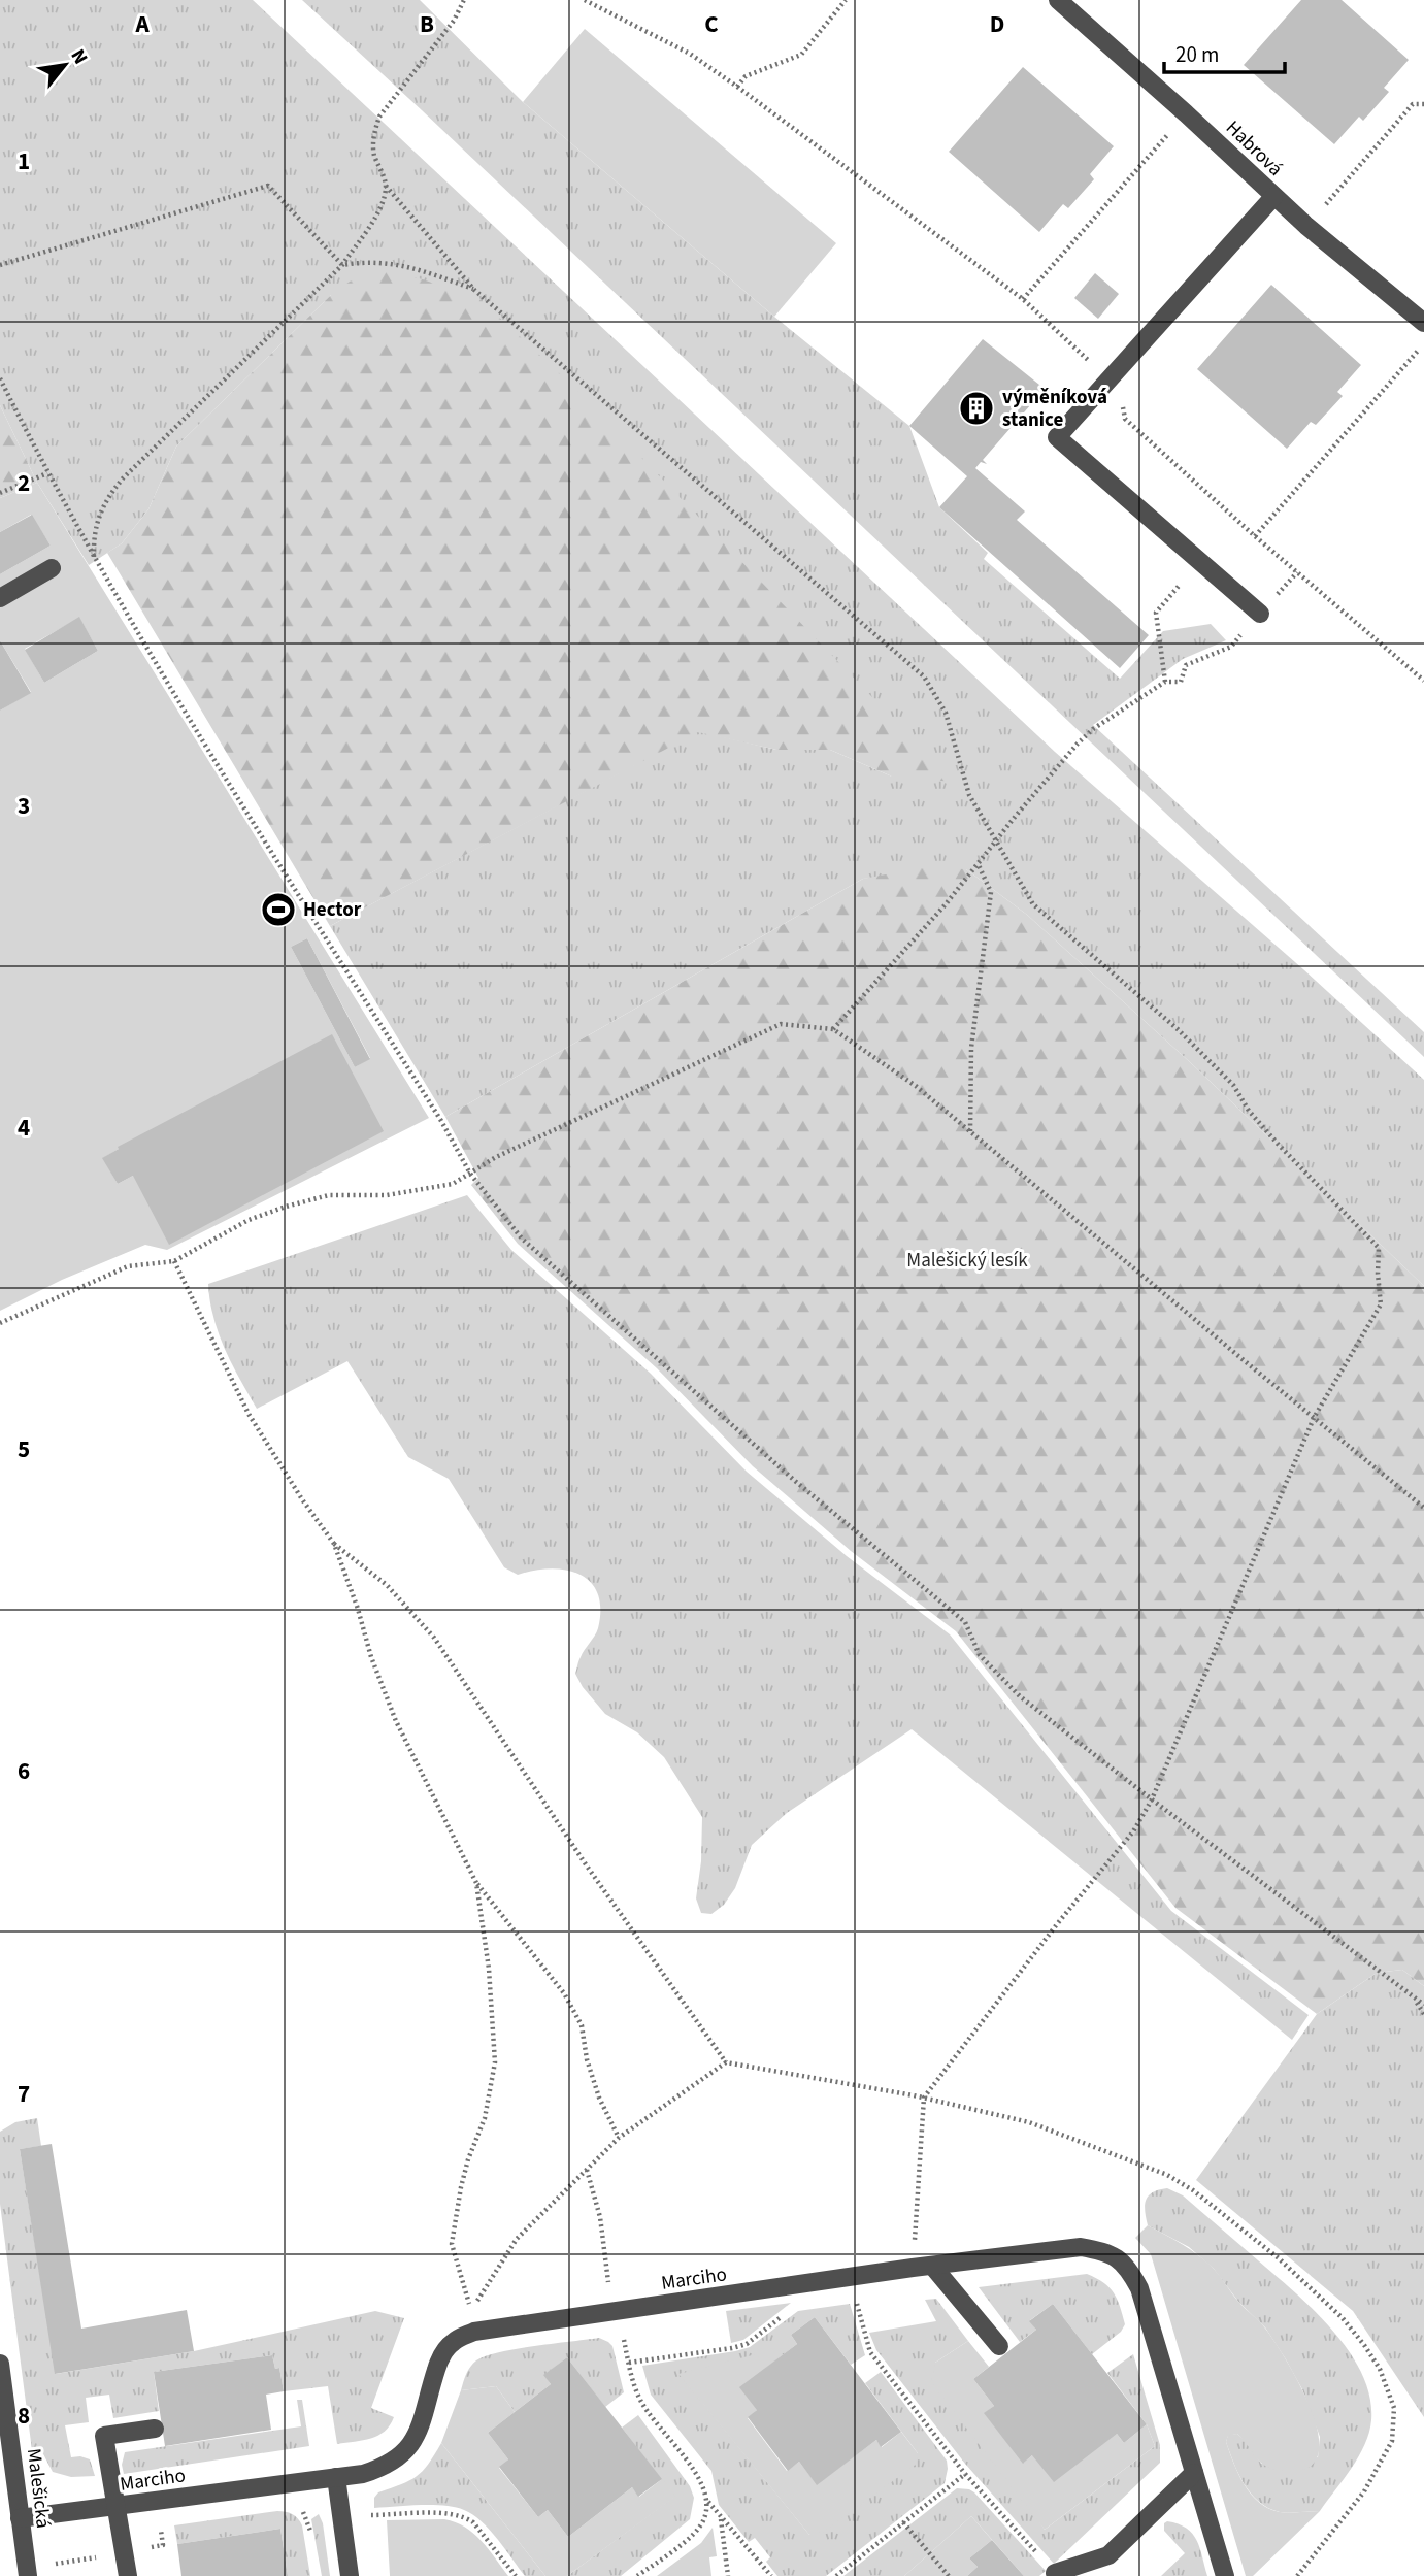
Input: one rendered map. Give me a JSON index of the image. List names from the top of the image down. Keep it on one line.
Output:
{"streets":{"street":["Habrová","Marciho","Malešická"]},"crossings":[["Marciho","Malešická"]],"parks":["Malešický lesík"],"places":{"building":["výměníková stanice"],"sports":["Hector"]},"scale_bar":"20 m","north":"top right","grid":{"columns":["A","B","C","D"],"rows":["1","2","3","4","5","6","7","8"]}}
